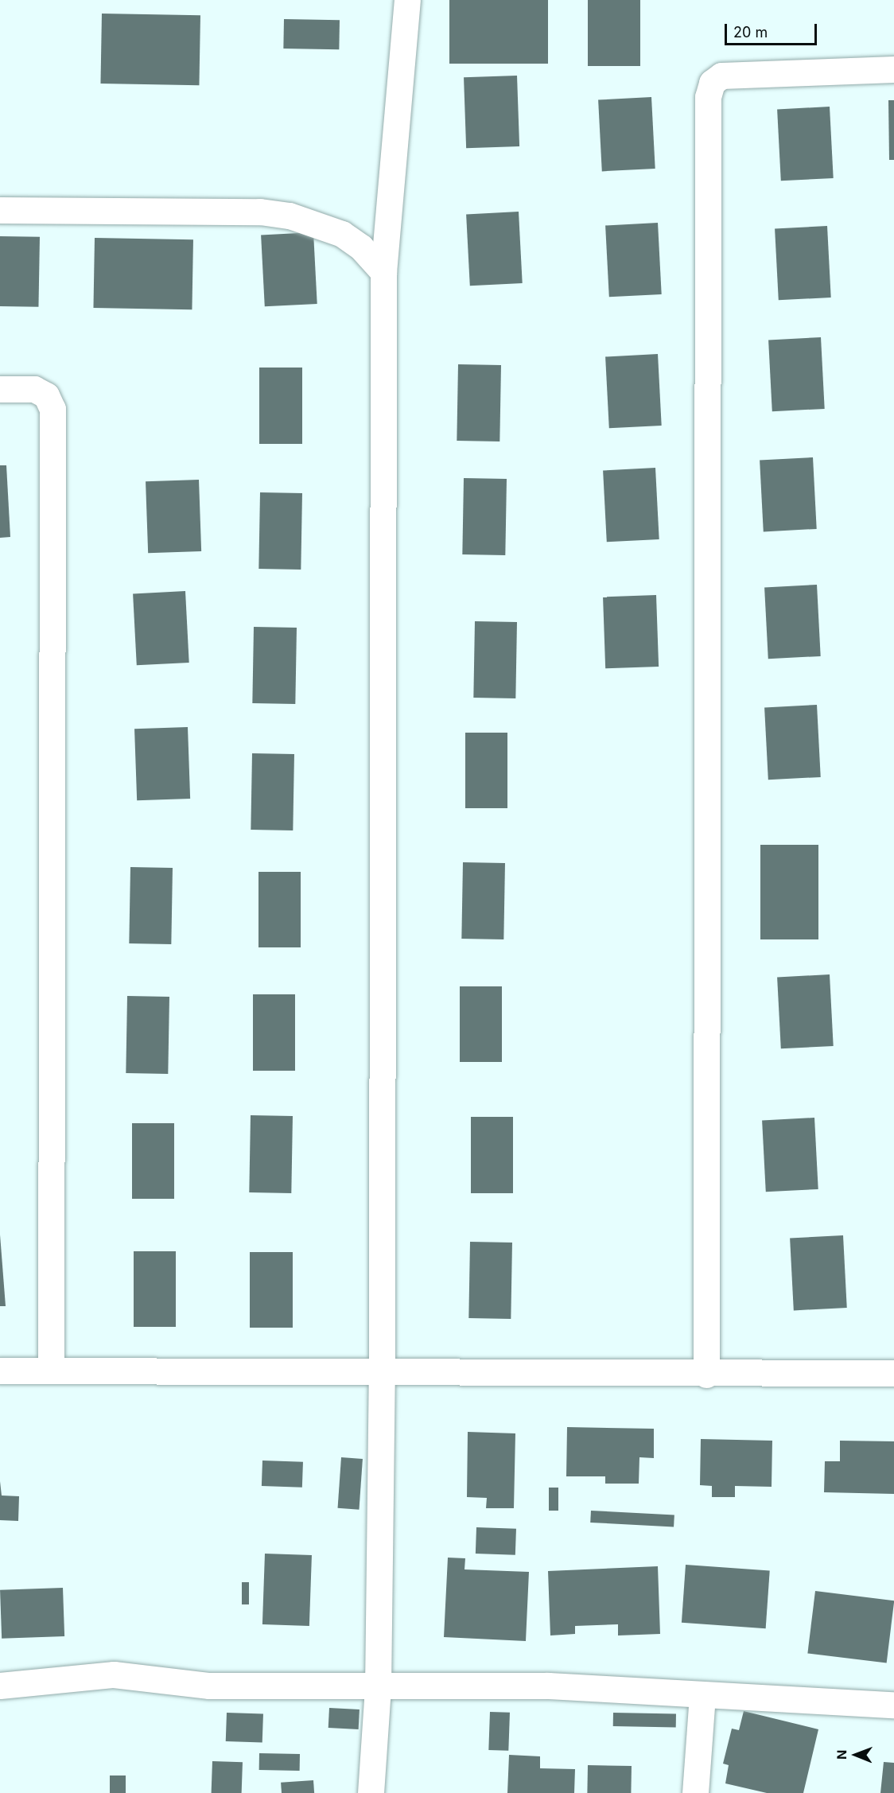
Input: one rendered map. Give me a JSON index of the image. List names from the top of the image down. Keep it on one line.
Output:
{"scale_bar":"20 m","north":"left"}
